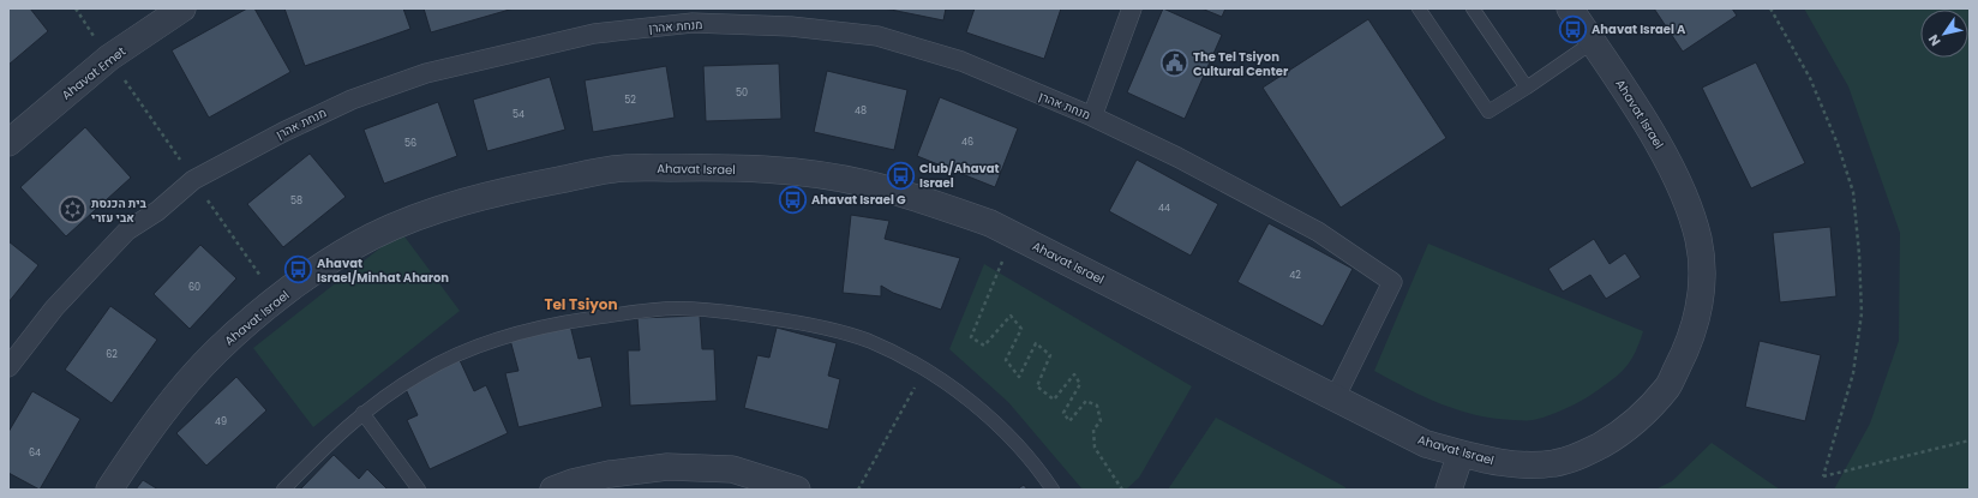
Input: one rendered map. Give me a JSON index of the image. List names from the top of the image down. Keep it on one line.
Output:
{"streets":{"street":["מנחת אהרן","Ahavat Emet","Ahavat Israel"]},"crossings":[["מנחת אהרן","Ahavat Israel"]],"districts":["Tel Tsiyon"],"places":{"bus stop":["Ahavat Israel A","Club/Ahavat Israel","Ahavat Israel G","Ahavat Israel/Minhat Aharon"],"public building":["The Tel Tsiyon Cultural Center"],"synagogue":["בית הכנסת אבי עזרי"]},"house_numbers":["50","52","48","54","46","56","58","44","42","60","62","49","64"],"north":"bottom left"}
